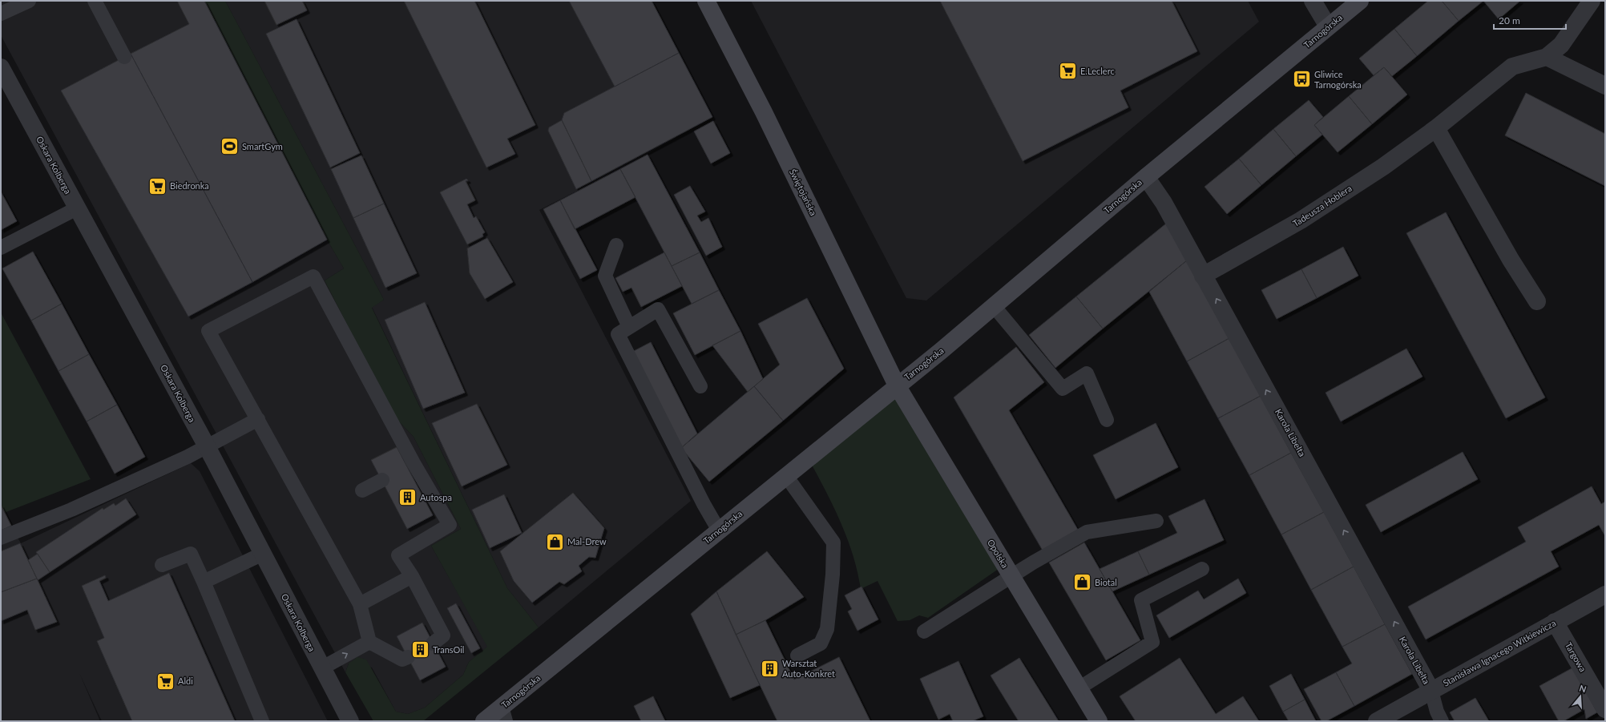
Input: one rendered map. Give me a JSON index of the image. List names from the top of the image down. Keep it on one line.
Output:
{"streets":{"main road":["Tarnogórska","Świętojańska","Opolska"],"street":["Oskara Kolberga","Tadeusza Hoblera","Karola Libelta","Stanisława Ignacego Witkiewicza","Targowa"]},"crossings":[["Tarnogórska","Świętojańska"],["Tarnogórska","Karola Libelta"],["Tarnogórska","Opolska"],["Świętojańska","Opolska"],["Tadeusza Hoblera","Karola Libelta"],["Karola Libelta","Stanisława Ignacego Witkiewicza"],["Stanisława Ignacego Witkiewicza","Targowa"]],"one_way":["Karola Libelta"],"places":{"supermarket":["E.Leclerc","Biedronka","Aldi"],"bus stop":["Gliwice Tarnogórska"],"sports":["SmartGym"],"building":["Autospa","TransOil","Warsztat Auto-Konkret"],"shop":["Mal-Drew","Biotal"]},"scale_bar":"20 m","north":"top"}
